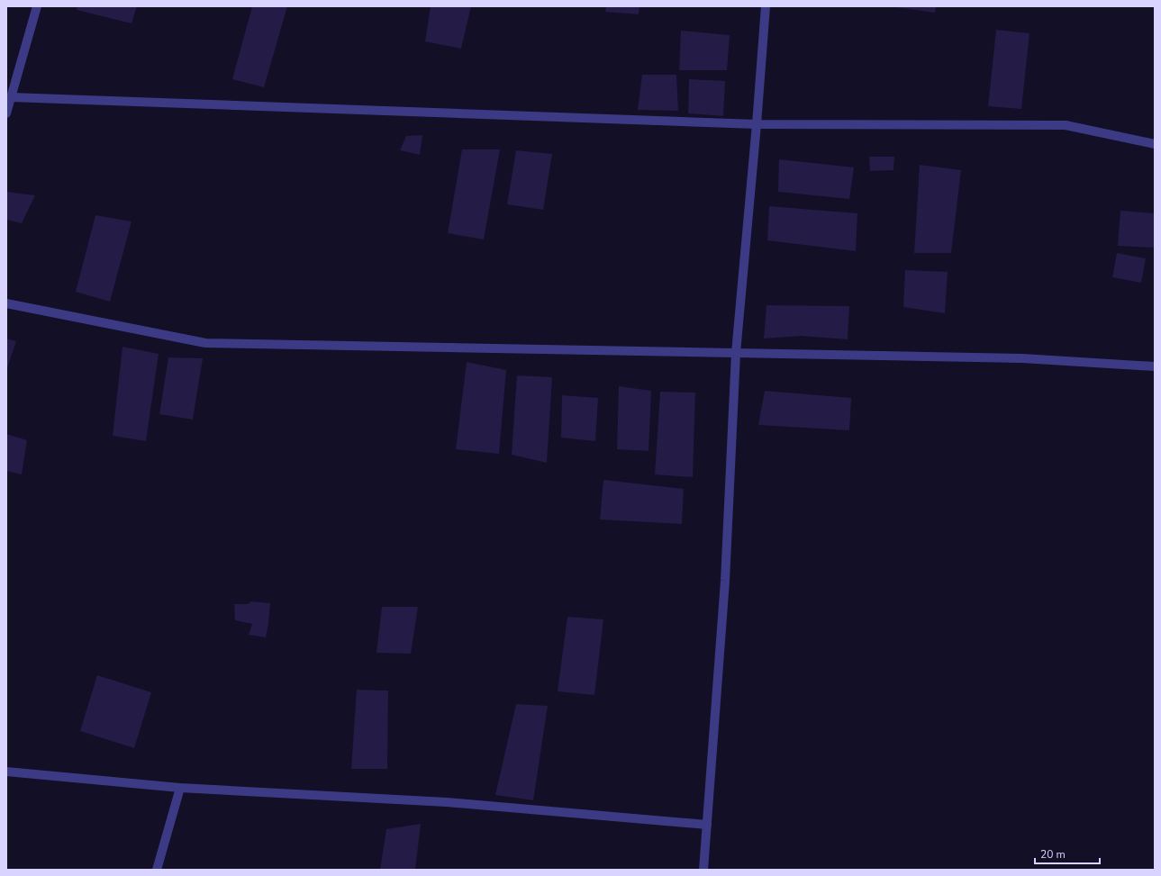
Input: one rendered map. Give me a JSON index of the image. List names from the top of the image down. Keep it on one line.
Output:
{"scale_bar":"20 m"}
